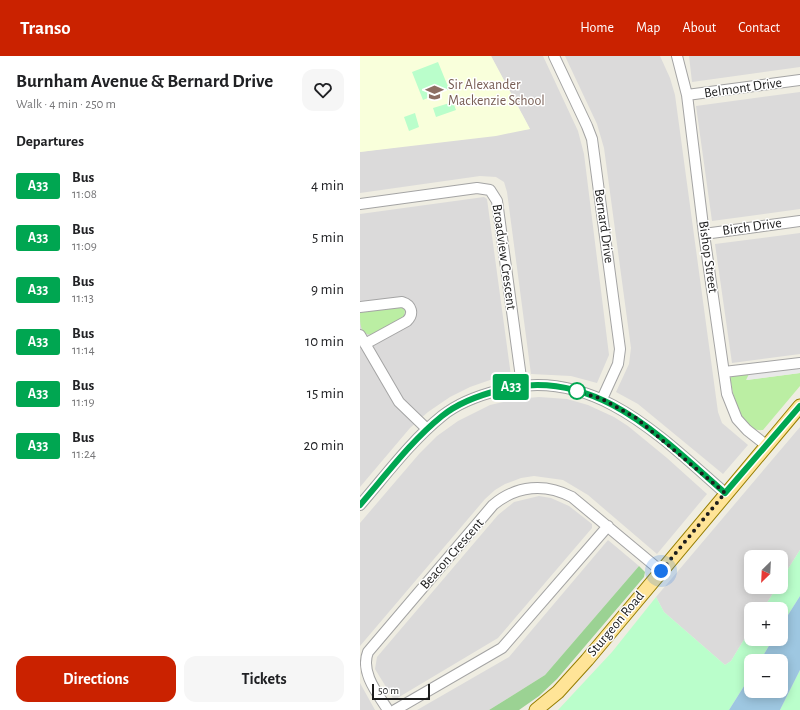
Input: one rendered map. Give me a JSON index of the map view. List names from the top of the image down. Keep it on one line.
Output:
{"streets":{"main road":["Sturgeon Road"],"street":["Belmont Drive","Bernard Drive","Birch Drive","Broadview Crescent","Bishop Street","Beacon Crescent"]},"crossings":[["Belmont Drive","Bishop Street"],["Birch Drive","Bishop Street"],["Bishop Street","Sturgeon Road"],["Beacon Crescent","Sturgeon Road"]],"places":{"school or university":["Sir Alexander Mackenzie School"]},"lines":["bus line A33"],"scale_bar":"50 m","north":"bottom left","page":{"header":"Transo","nav":["Home","Map","About","Contact"],"heading":[["Burnham Avenue & Bernard Drive","Walk · 4 min · 250 m"],"Departures"],"on_map":"A33","list":[{"mark":"A33","name":"Bus","note":"11:08","value":"4 min"},{"mark":"A33","name":"Bus","note":"11:09","value":"5 min"},{"mark":"A33","name":"Bus","note":"11:13","value":"9 min"},{"mark":"A33","name":"Bus","note":"11:14","value":"10 min"},{"mark":"A33","name":"Bus","note":"11:19","value":"15 min"},{"mark":"A33","name":"Bus","note":"11:24","value":"20 min"}],"map_buttons":["+","−"],"buttons":["Directions","Tickets"],"scale":"50 m"}}
